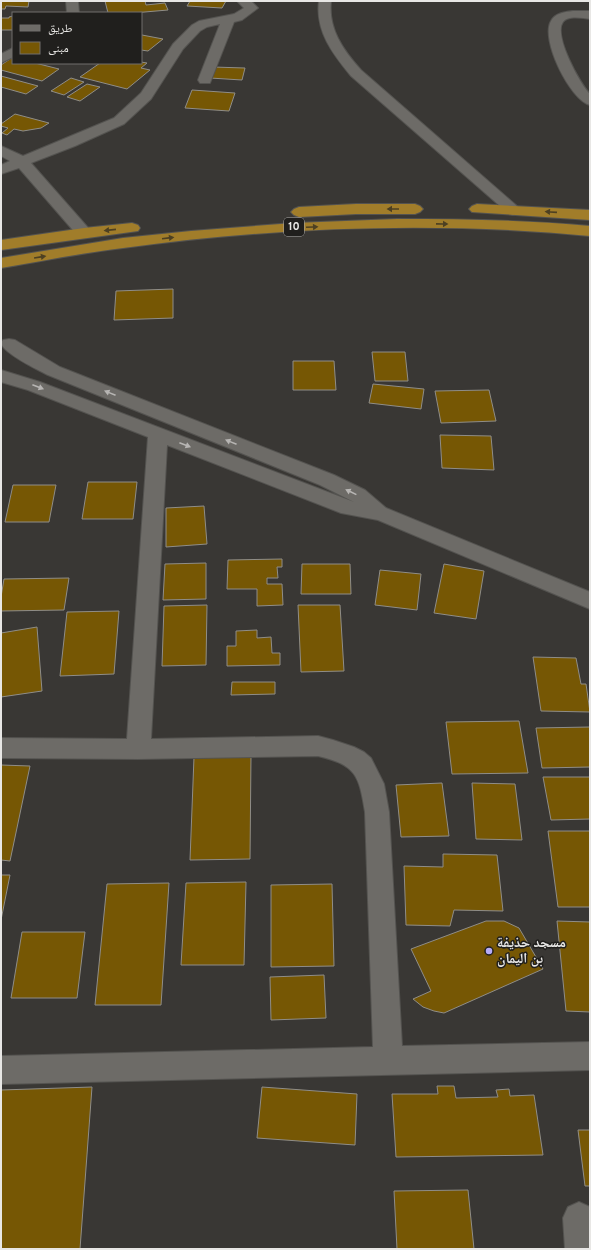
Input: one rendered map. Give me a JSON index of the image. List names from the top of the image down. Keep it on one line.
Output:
{"streets":{"highway":["10"]},"places":["مسجد حذيفة بن اليمان"],"legend":["طريق","مبنى"]}
